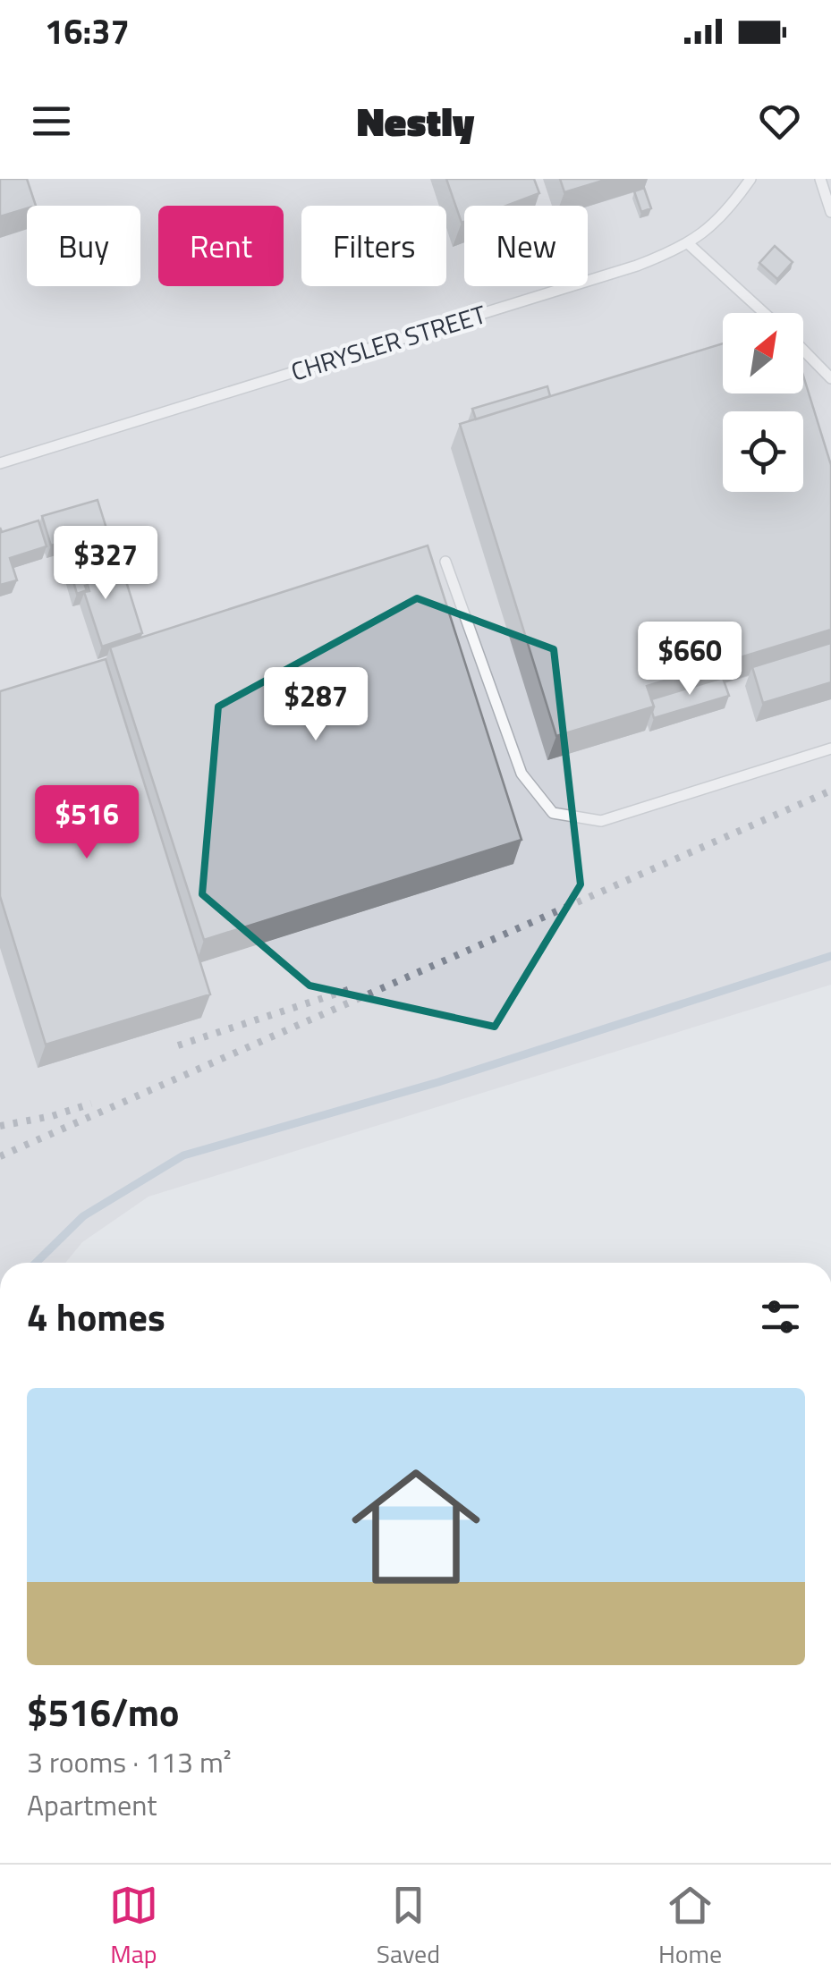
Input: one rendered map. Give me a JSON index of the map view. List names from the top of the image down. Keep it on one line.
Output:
{"streets":{"lane":["CHRYSLER STREET"]},"north":"top right","page":{"status":"16:37","header":"Nestly","chip":["Buy","Rent","Filters","New"],"price":["$327","$660","$287","$516"],"heading":"4 homes","list":[{"name":"$516/mo","note":"3 rooms · 113 m² · Apartment"}],"tabs":["Map","Saved","Home"]}}
